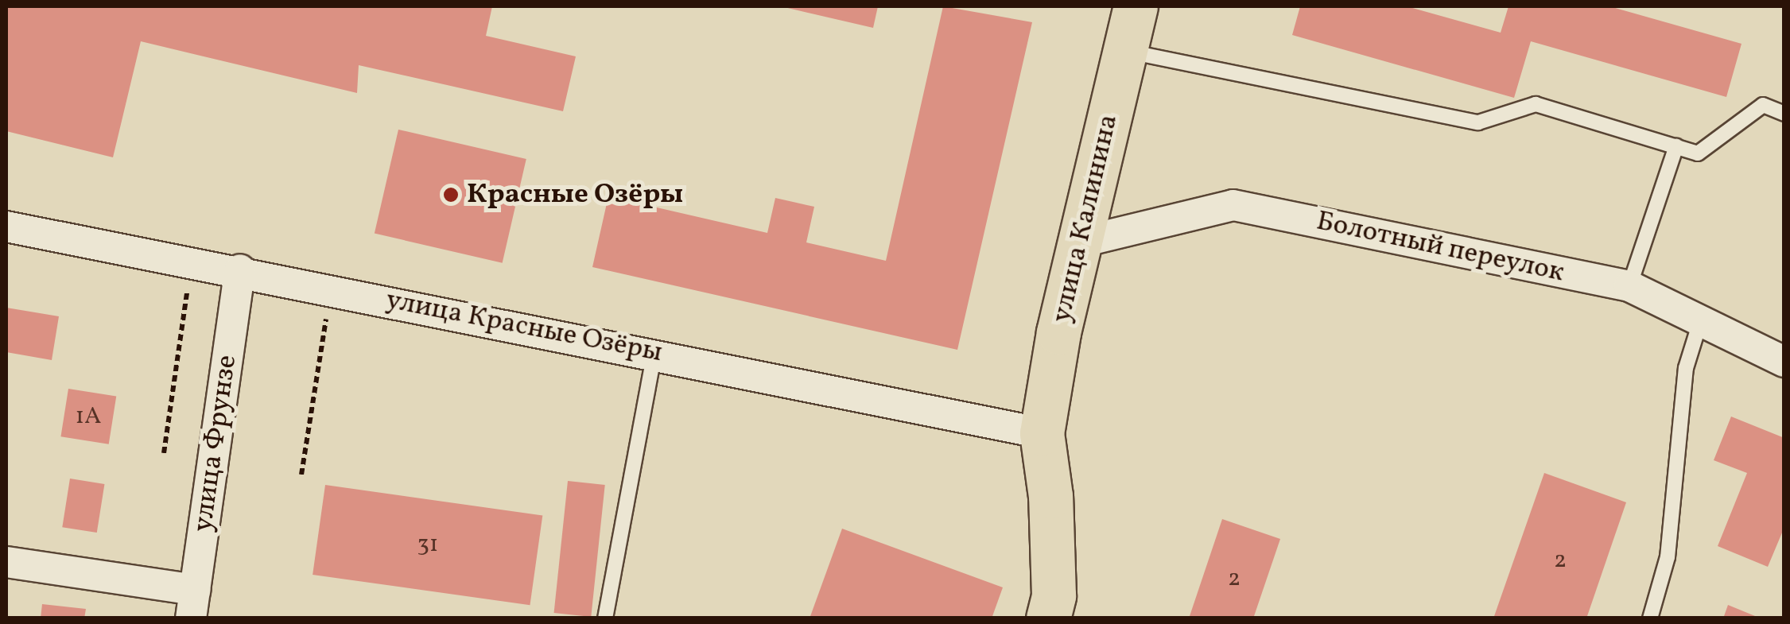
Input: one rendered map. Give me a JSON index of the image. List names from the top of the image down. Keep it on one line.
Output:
{"streets":{"main road":["улица Калинина"],"street":["Болотный переулок","улица Красные Озёры","улица Фрунзе"]},"crossings":[["улица Калинина","Болотный переулок"],["улица Калинина","улица Красные Озёры"],["улица Красные Озёры","улица Фрунзе"]],"places":["Красные Озёры"],"house_numbers":["1А","31","2","2"]}
